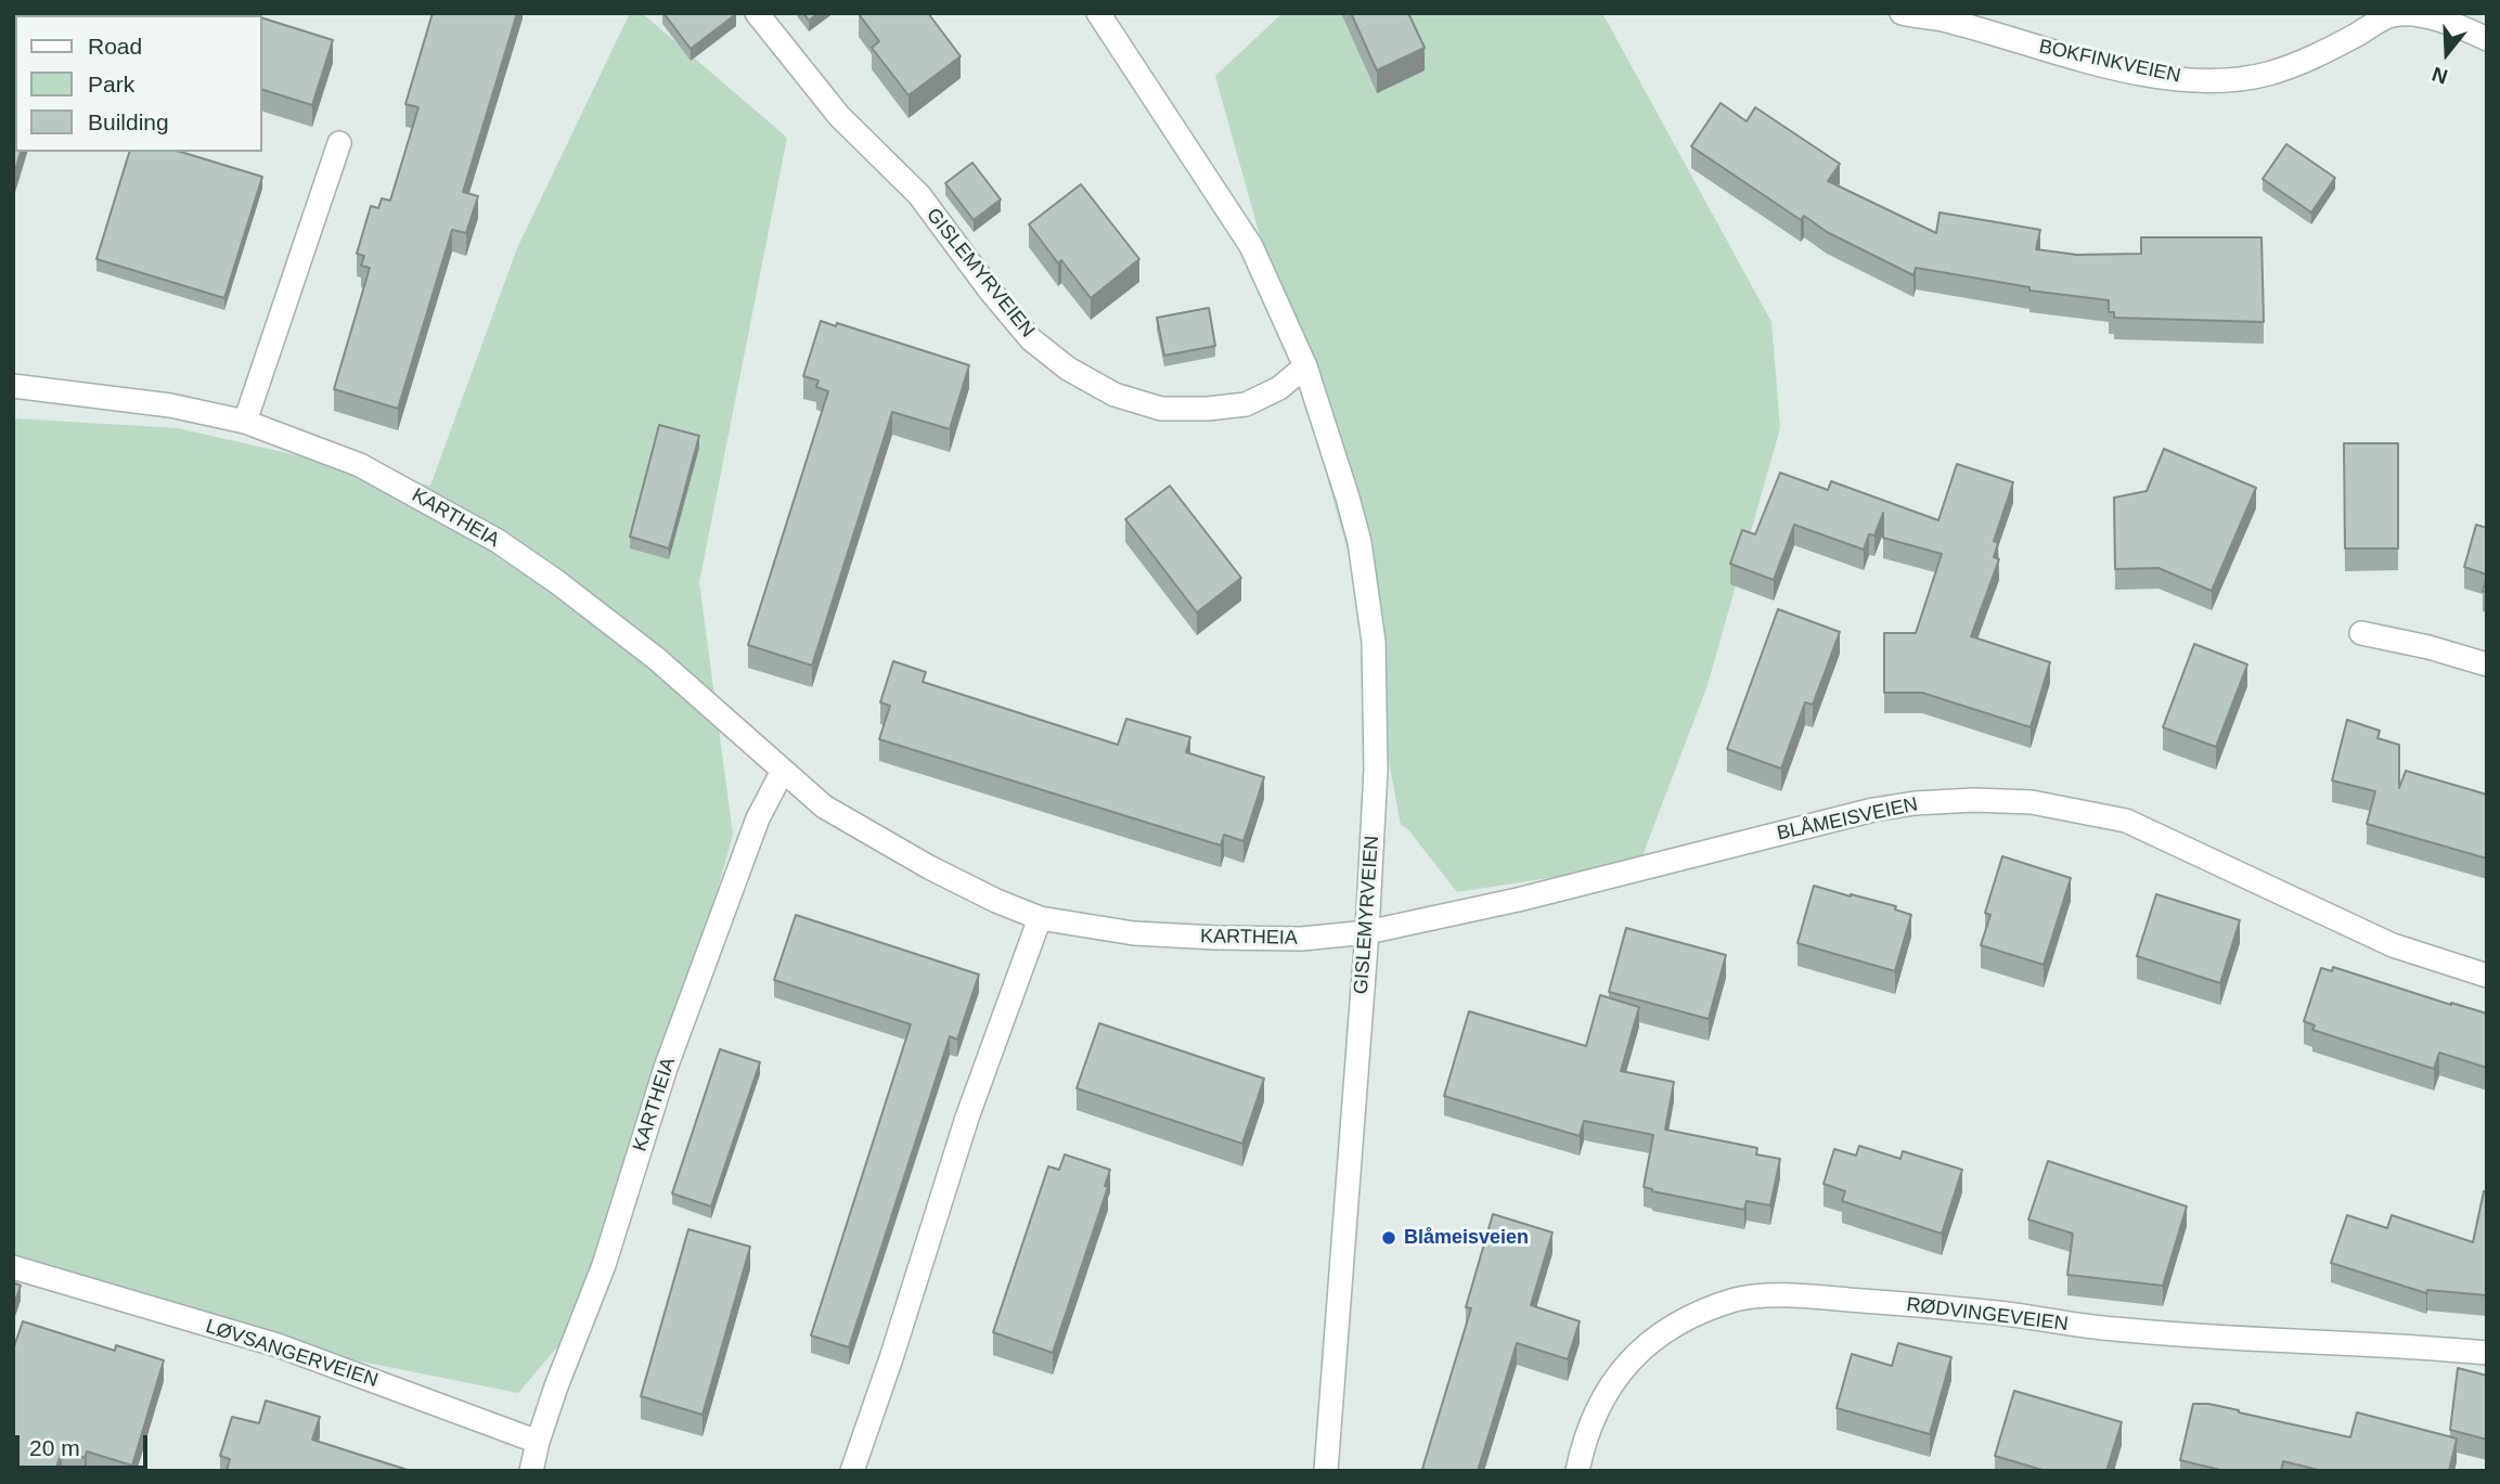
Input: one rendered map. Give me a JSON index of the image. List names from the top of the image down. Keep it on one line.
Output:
{"streets":{"street":["BOKFINKVEIEN","GISLEMYRVEIEN","KARTHEIA","BLÅMEISVEIEN","RØDVINGEVEIEN","LØVSANGERVEIEN"]},"crossings":[["GISLEMYRVEIEN","KARTHEIA"],["GISLEMYRVEIEN","BLÅMEISVEIEN"],["KARTHEIA","BLÅMEISVEIEN"],["KARTHEIA","LØVSANGERVEIEN"]],"places":["Blåmeisveien"],"legend":["Road","Park","Building"],"scale_bar":"20 m","north":"bottom"}
